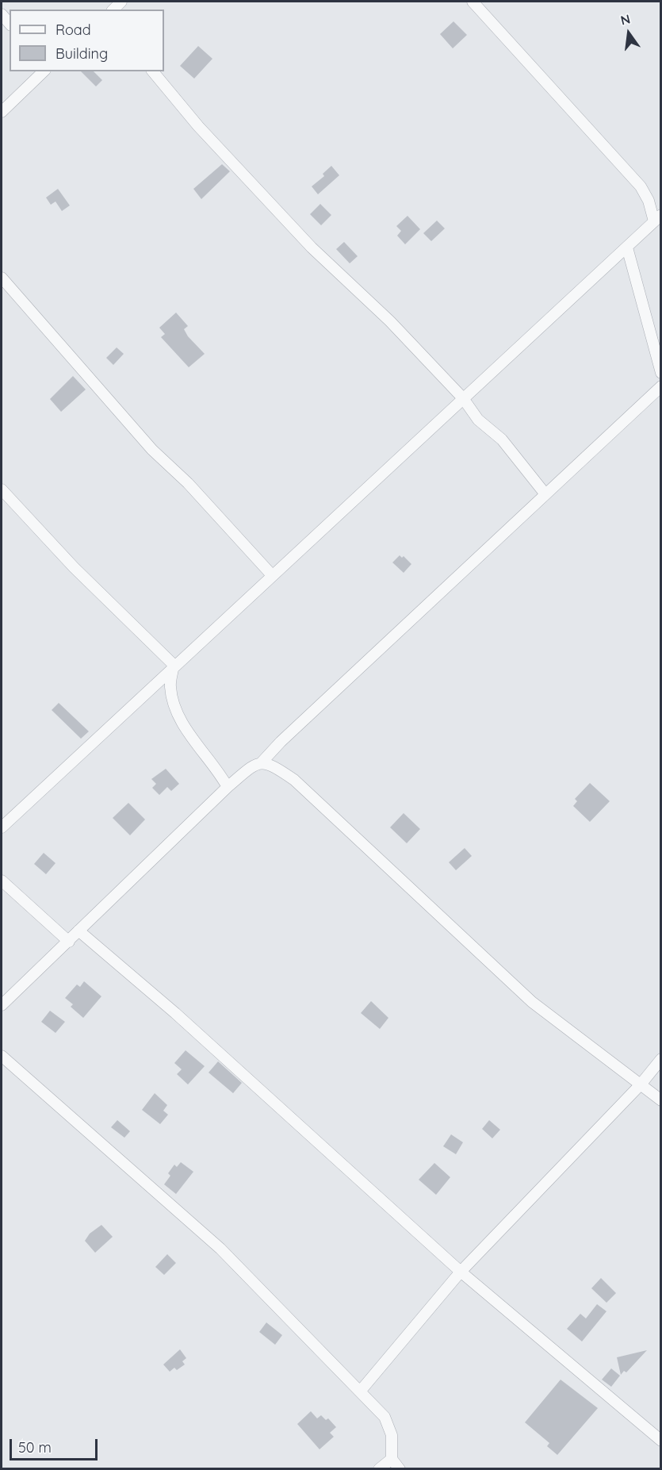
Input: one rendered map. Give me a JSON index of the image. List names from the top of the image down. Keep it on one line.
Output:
{"legend":["Road","Building"],"scale_bar":"50 m","north":"top"}
